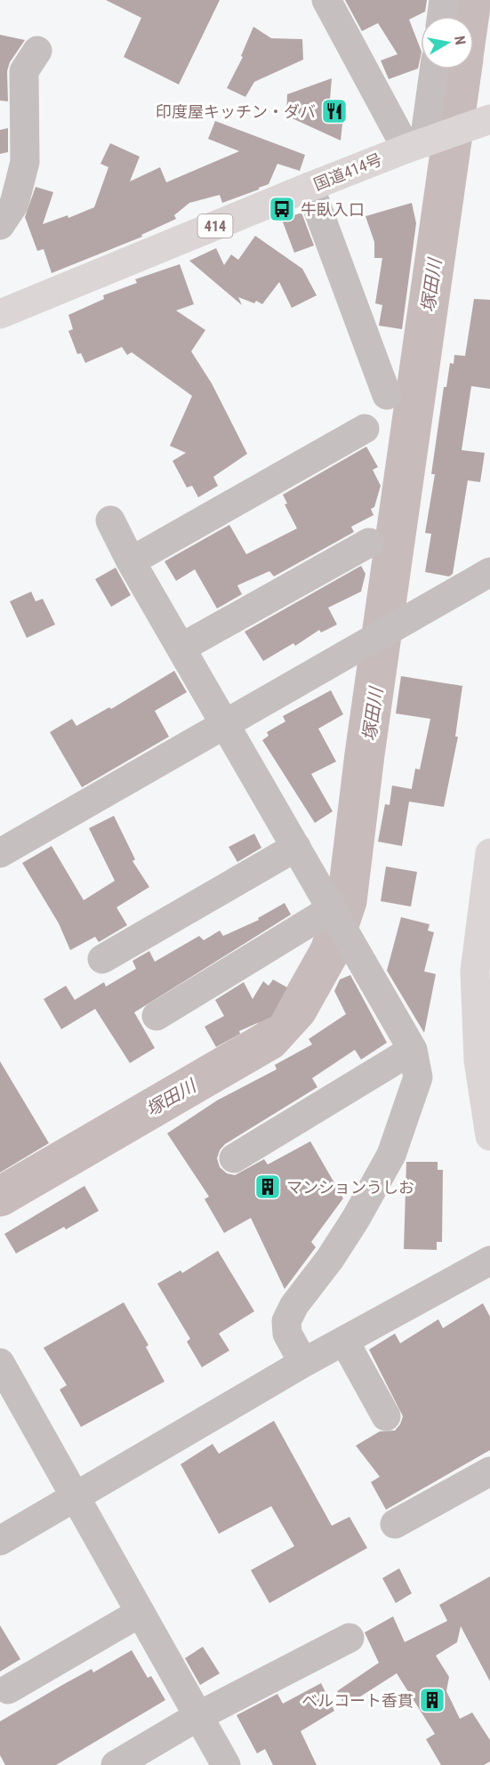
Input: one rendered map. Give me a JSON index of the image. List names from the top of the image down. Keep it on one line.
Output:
{"streets":{"highway":["国道414号","414"]},"water":["塚田川"],"places":{"restaurant":["印度屋キッチン・ダバ"],"bus stop":["牛臥入口"],"building":["マンションうしお","ベルコート香貫"]},"north":"right"}
